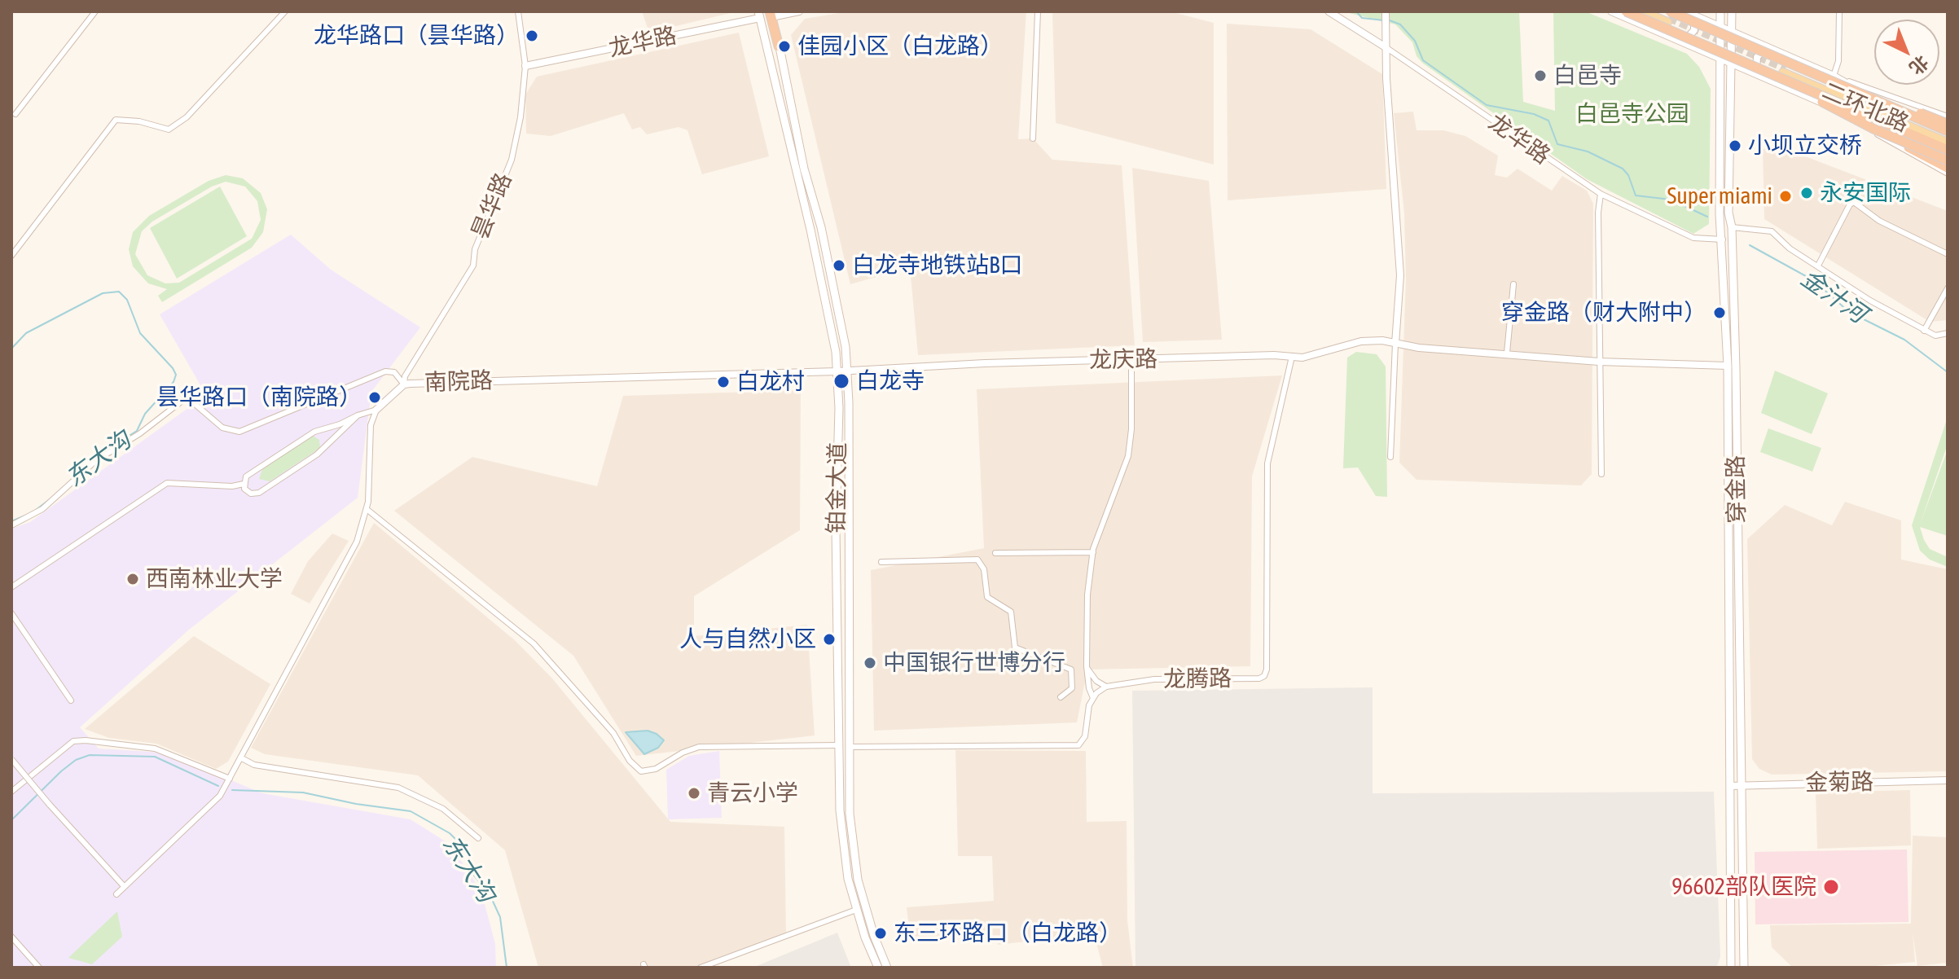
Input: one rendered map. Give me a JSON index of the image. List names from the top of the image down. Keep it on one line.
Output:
{"streets":{"main road":["二环北路","铂金大道","穿金路"],"street":["龙华路","昙华路","龙庆路","南院路","龙腾路","金菊路"]},"crossings":[["龙华路","昙华路"],["龙华路","铂金大道"],["龙华路","穿金路"],["昙华路","南院路"],["龙庆路","南院路"],["龙庆路","铂金大道"],["龙庆路","穿金路"],["龙庆路","龙腾路"],["南院路","铂金大道"],["穿金路","金菊路"]],"water":["金汁河","东大沟"],"parks":["白邑寺公园"],"places":["龙华路口（昙华路）","佳园小区（白龙路）","白邑寺","小坝立交桥","永安国际","Super miami","白龙寺地铁站B口","穿金路（财大附中）","白龙寺","白龙村","昙华路口（南院路）","西南林业大学","人与自然小区","中国银行世博分行","青云小学","96602部队医院","东三环路口（白龙路）"],"north":"bottom right"}
